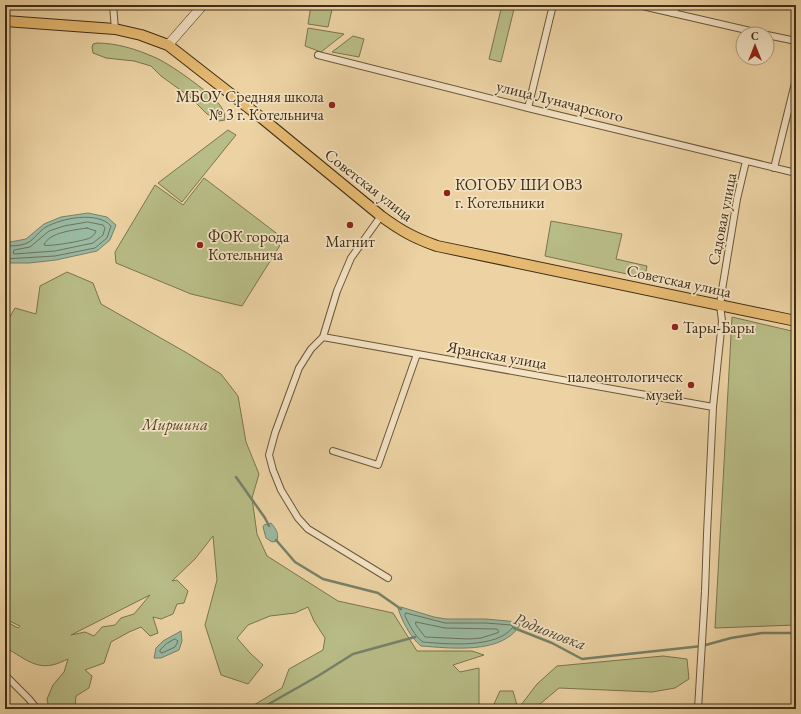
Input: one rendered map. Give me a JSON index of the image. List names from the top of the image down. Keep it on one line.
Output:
{"streets":{"main road":["Советская улица"],"street":["улица Луначарского","Садовая улица","Яранская улица"]},"crossings":[["улица Луначарского","Садовая улица"],["Советская улица","Садовая улица"],["Садовая улица","Яранская улица"]],"water":["Родионовка"],"parks":["Миршина"],"places":["МБОУ Средняя школа № 3 г. Котельнича","КОГОБУ ШИ ОВЗ г. Котельники","Магнит","ФОК города Котельнича","Тары-Бары","палеонтологическ музей"],"north":"top"}
